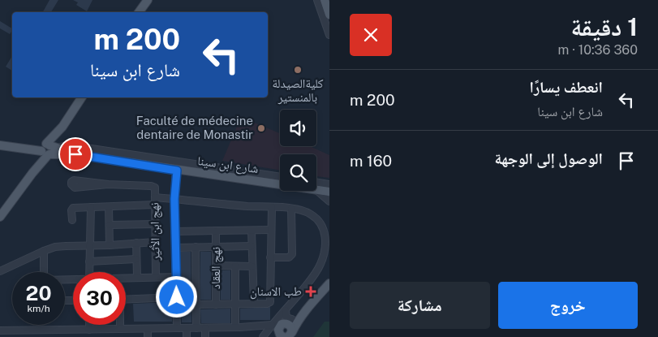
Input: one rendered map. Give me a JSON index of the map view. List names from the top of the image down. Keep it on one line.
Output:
{"streets":{"main road":["شارع ابن سينا"],"street":["نهج ابن الأثير","نهج العقاد"]},"places":{"other":["كليةالصيدلة بالمنستير","Faculté de médecine dentaire de Monastir"],"health":["طب الاسنان"]},"page":{"heading":["1 دقيقة","360 m · 10:36"],"turn":["200 m","شارع ابن سينا"],"list":[{"name":"انعطف يسارًا","note":"شارع ابن سينا","value":"200 m"},{"name":"الوصول إلى الوجهة","value":"160 m"}],"speed":"20 km/h","limit":"30","buttons":["خروج","مشاركة"]}}
